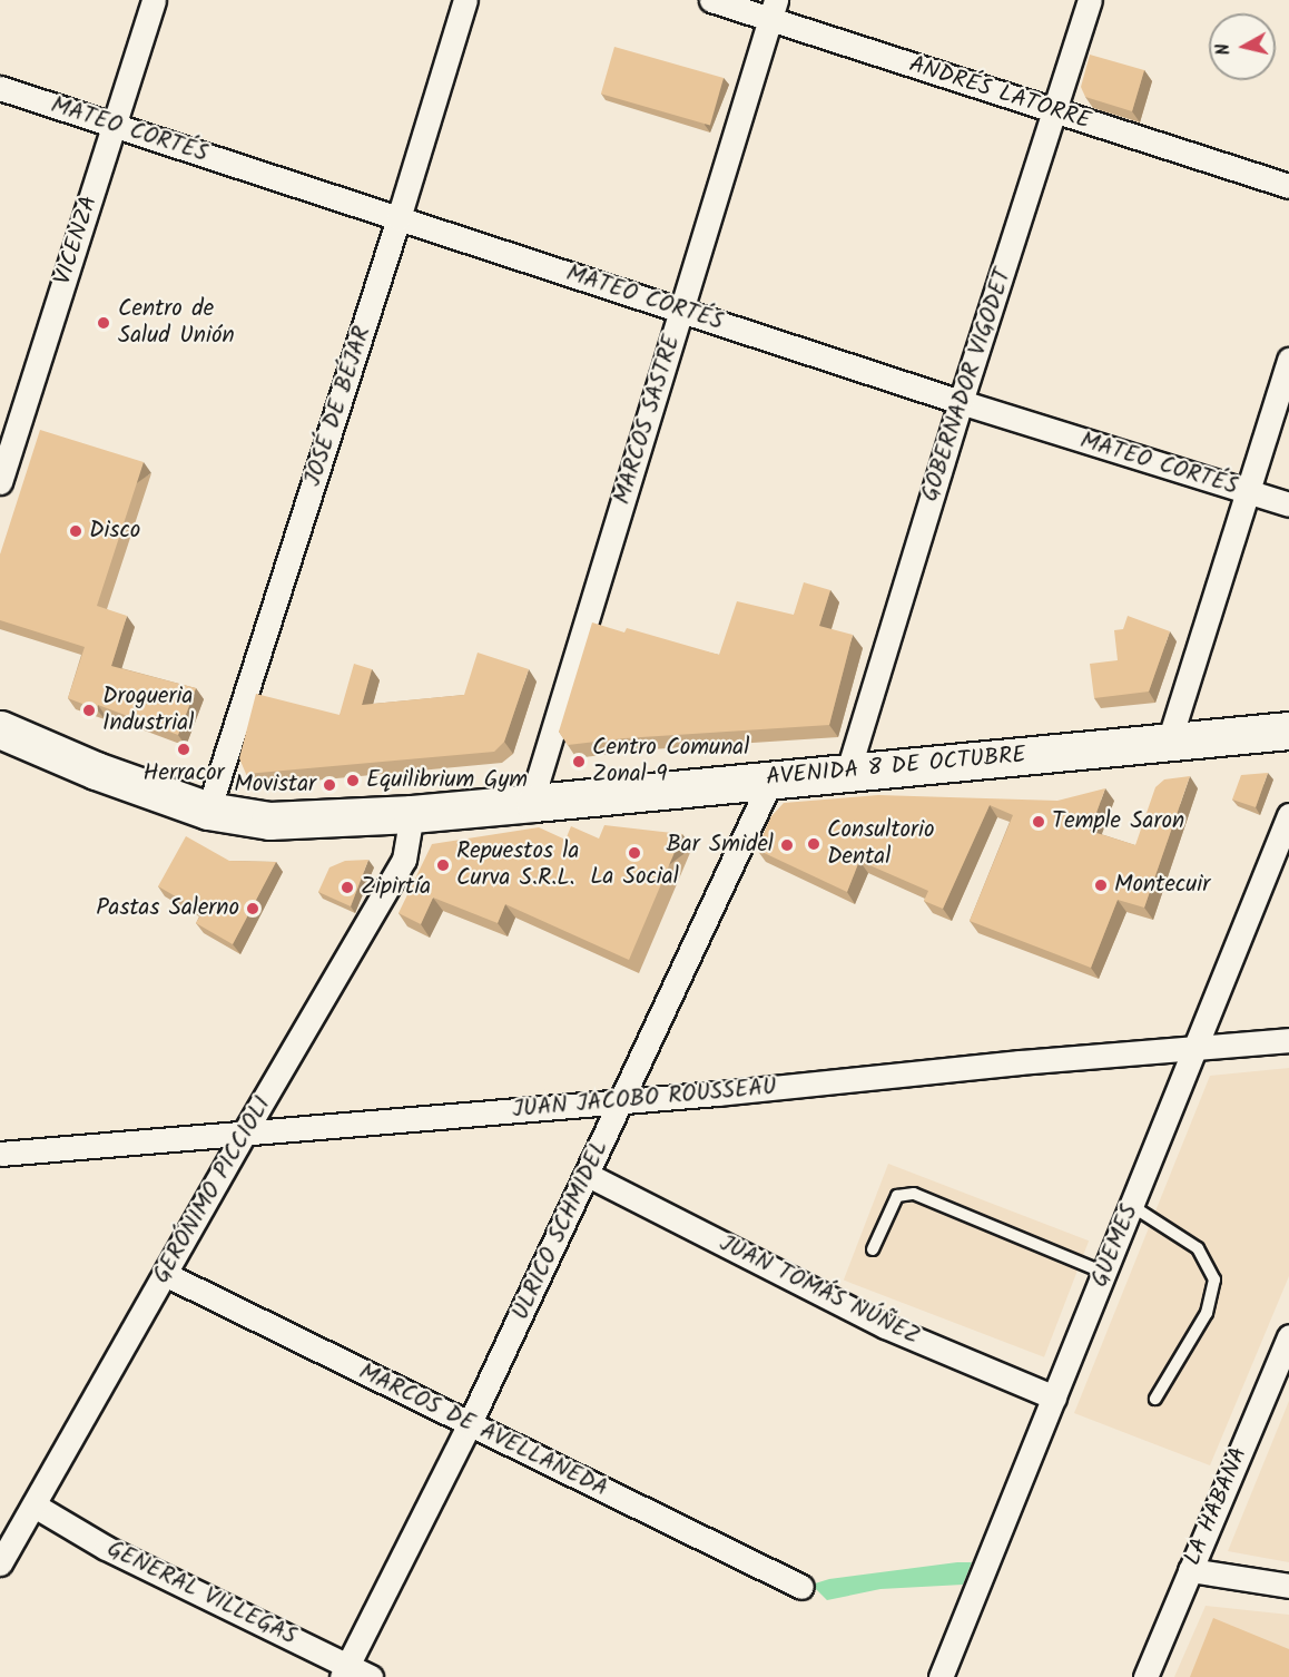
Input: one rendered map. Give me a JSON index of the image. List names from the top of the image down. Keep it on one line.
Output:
{"streets":{"main road":["AVENIDA 8 DE OCTUBRE"],"street":["ANDRÉS LATORRE","MATEO CORTÉS","VICENZA","GOBERNADOR VIGODET","JOSÉ DE BÉJAR","MARCOS SASTRE","JUAN JACOBO ROUSSEAU","GERÓNIMO PICCIOLI","ULRICO SCHMIDEL","GUEMES","JUAN TOMÁS NÚÑEZ","MARCOS DE AVELLANEDA","LA HABANA","GENERAL VILLEGAS"]},"crossings":[["ANDRÉS LATORRE","GOBERNADOR VIGODET"],["ANDRÉS LATORRE","MARCOS SASTRE"],["MATEO CORTÉS","VICENZA"],["MATEO CORTÉS","GOBERNADOR VIGODET"],["MATEO CORTÉS","JOSÉ DE BÉJAR"],["MATEO CORTÉS","MARCOS SASTRE"],["GOBERNADOR VIGODET","AVENIDA 8 DE OCTUBRE"],["JOSÉ DE BÉJAR","AVENIDA 8 DE OCTUBRE"],["MARCOS SASTRE","AVENIDA 8 DE OCTUBRE"],["AVENIDA 8 DE OCTUBRE","GERÓNIMO PICCIOLI"],["AVENIDA 8 DE OCTUBRE","ULRICO SCHMIDEL"],["JUAN JACOBO ROUSSEAU","GERÓNIMO PICCIOLI"],["JUAN JACOBO ROUSSEAU","ULRICO SCHMIDEL"],["JUAN JACOBO ROUSSEAU","GUEMES"],["GERÓNIMO PICCIOLI","MARCOS DE AVELLANEDA"],["GERÓNIMO PICCIOLI","GENERAL VILLEGAS"],["ULRICO SCHMIDEL","JUAN TOMÁS NÚÑEZ"],["ULRICO SCHMIDEL","MARCOS DE AVELLANEDA"],["ULRICO SCHMIDEL","GENERAL VILLEGAS"],["GUEMES","JUAN TOMÁS NÚÑEZ"]],"places":["Centro de Salud Unión","Disco","Drogueria Industrial","Herracor","Centro Comunal Zonal 9","Equilibrium Gym","Movistar","Temple Saron","Consultorio Dental","Bar Smidel","La Social","Repuestos la Curva S.R.L.","Montecuir","Zipirtía","Pastas Salerno"],"north":"left"}
